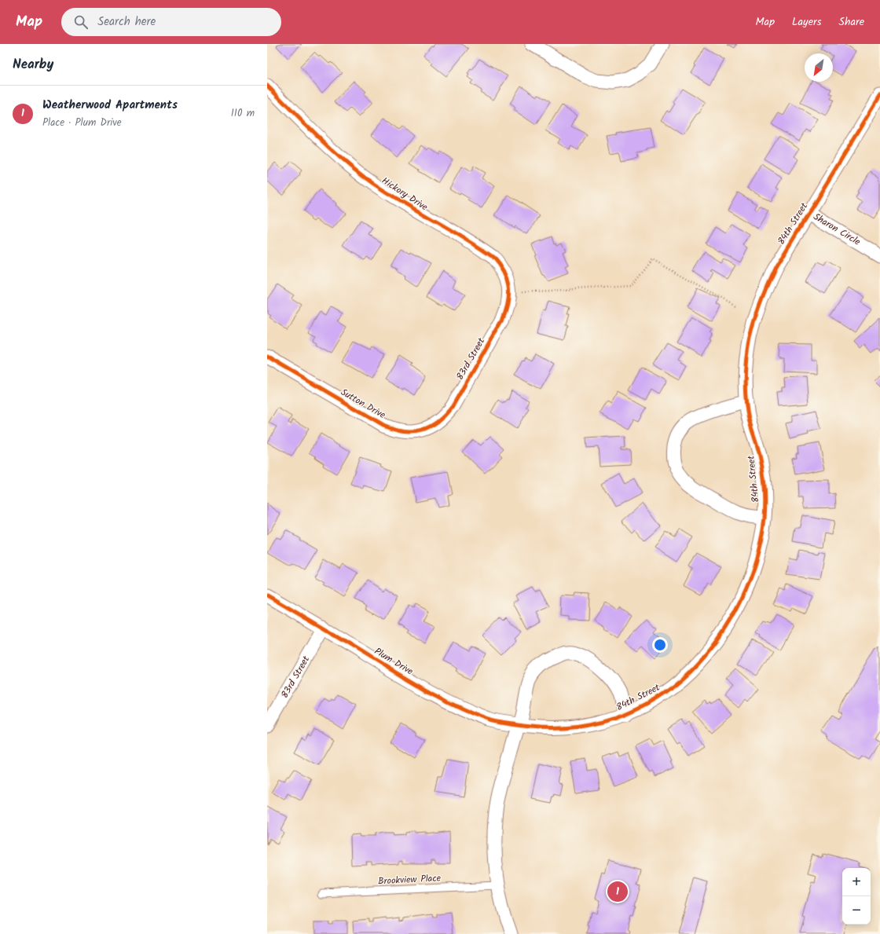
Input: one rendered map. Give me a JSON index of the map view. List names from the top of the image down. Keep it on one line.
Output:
{"streets":{"street":["Hickory Drive","84th Street","Sharon Circle","83rd Street","Sutton Drive","Plum Drive"],"lane":["Brookview Place"]},"crossings":[["Hickory Drive","83rd Street"],["84th Street","Sharon Circle"],["84th Street","Plum Drive"],["83rd Street","Sutton Drive"],["83rd Street","Plum Drive"]],"north":"bottom left","page":{"header":"Map","search":"Search here","nav":["Map","Layers","Share"],"heading":"Nearby","list":[{"mark":"1","name":"Weatherwood Apartments","note":"Place · Plum Drive","value":"110 m"}],"map_buttons":["+","−"],"pins":"1"}}
